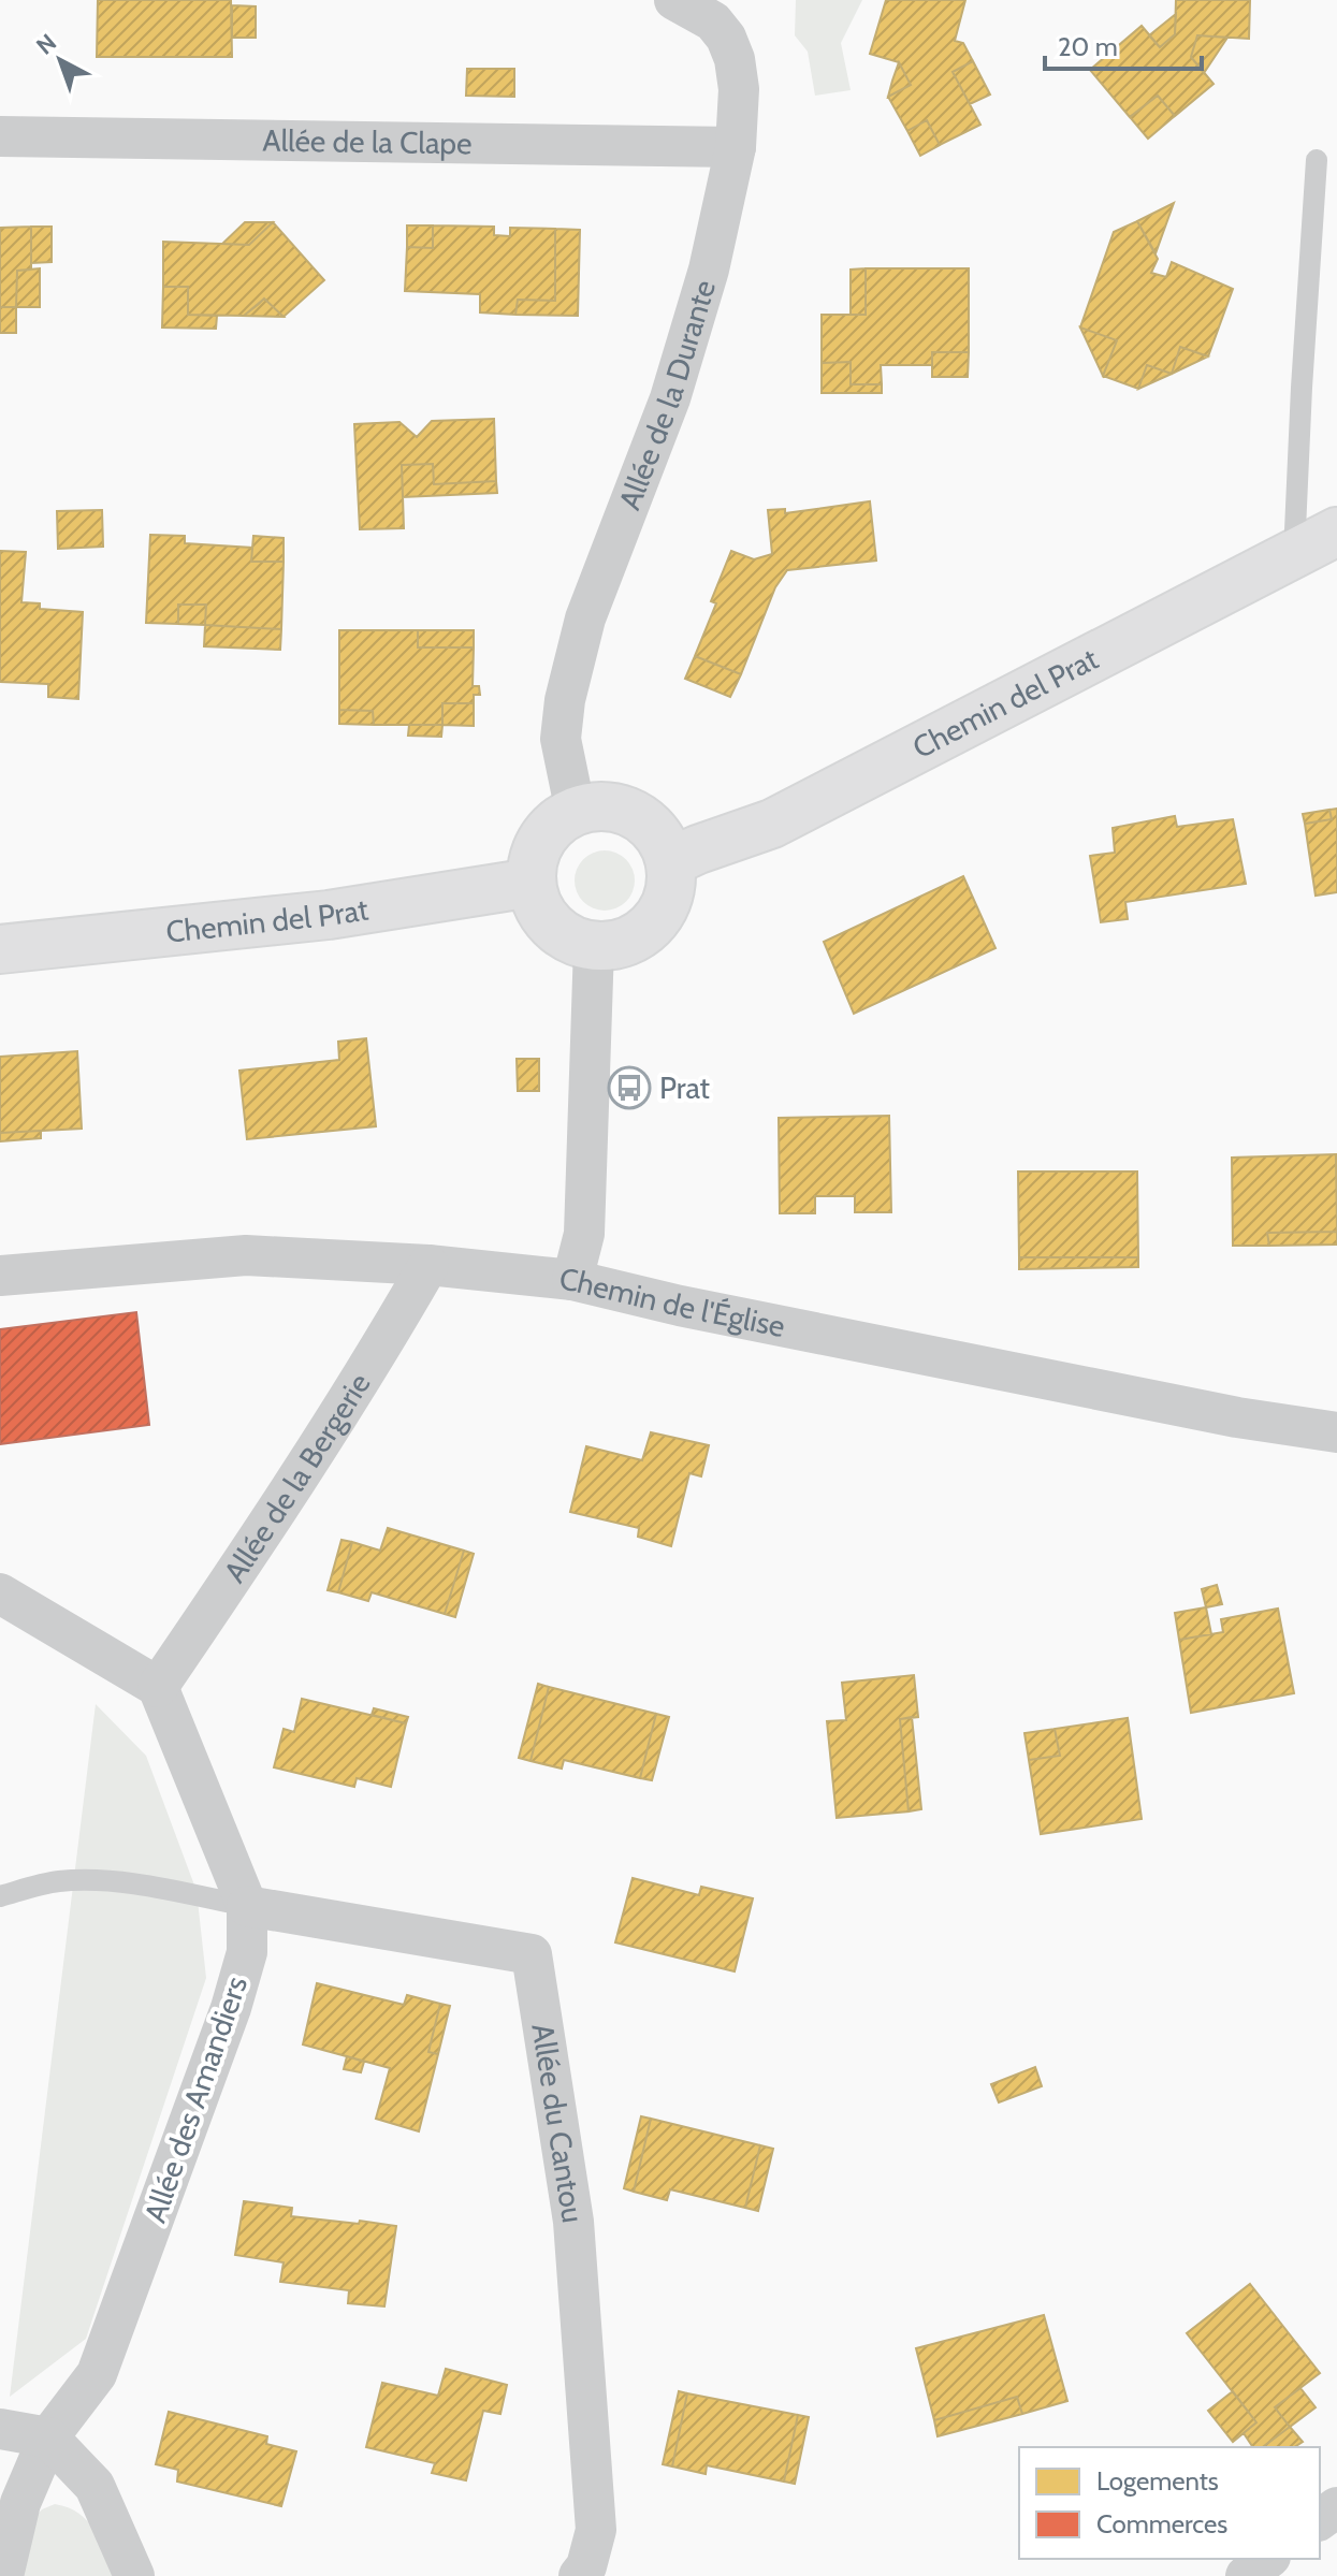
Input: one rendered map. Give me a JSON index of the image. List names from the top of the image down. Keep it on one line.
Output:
{"streets":{"street":["Allée de la Clape","Allée de la Durante","Chemin del Prat","Chemin de l'Église","Allée de la Bergerie","Allée des Amandiers","Allée du Cantou"]},"crossings":[["Allée de la Clape","Allée de la Durante"],["Allée de la Durante","Chemin del Prat"],["Chemin de l'Église","Allée de la Bergerie"],["Allée de la Bergerie","Allée des Amandiers"],["Allée des Amandiers","Allée du Cantou"]],"places":{"bus stop":["Prat"]},"legend":["Logements","Commerces"],"scale_bar":"20 m","north":"top left"}
